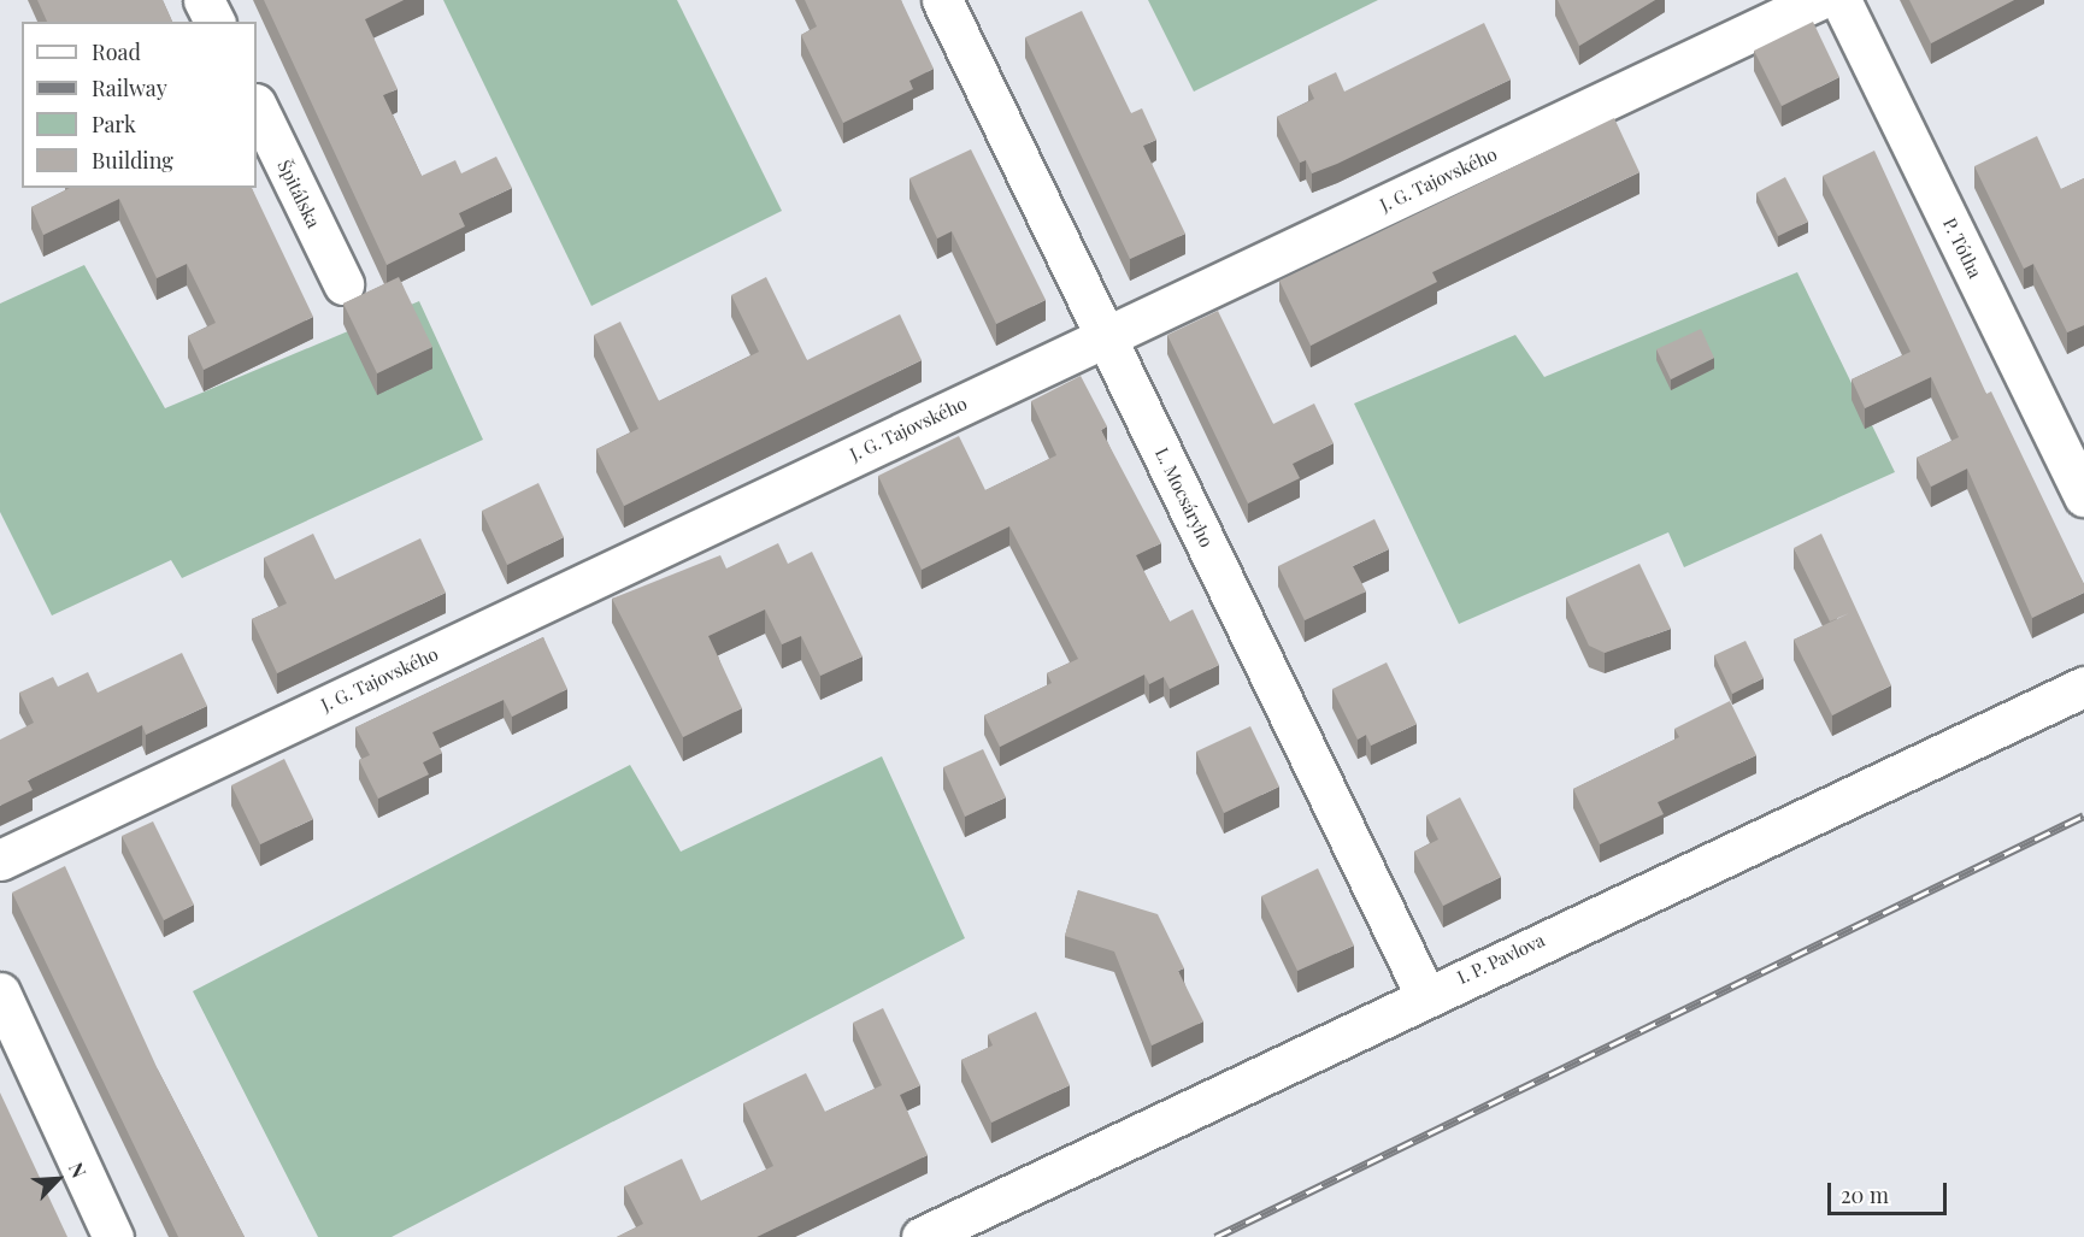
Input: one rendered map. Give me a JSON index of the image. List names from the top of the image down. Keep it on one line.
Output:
{"streets":{"street":["J. G. Tajovského","Špitálska","P. Tótha","L. Mocsáryho","I. P. Pavlova"]},"crossings":[["J. G. Tajovského","L. Mocsáryho"],["L. Mocsáryho","I. P. Pavlova"]],"legend":["Road","Railway","Park","Building"],"scale_bar":"20 m","north":"top right"}
